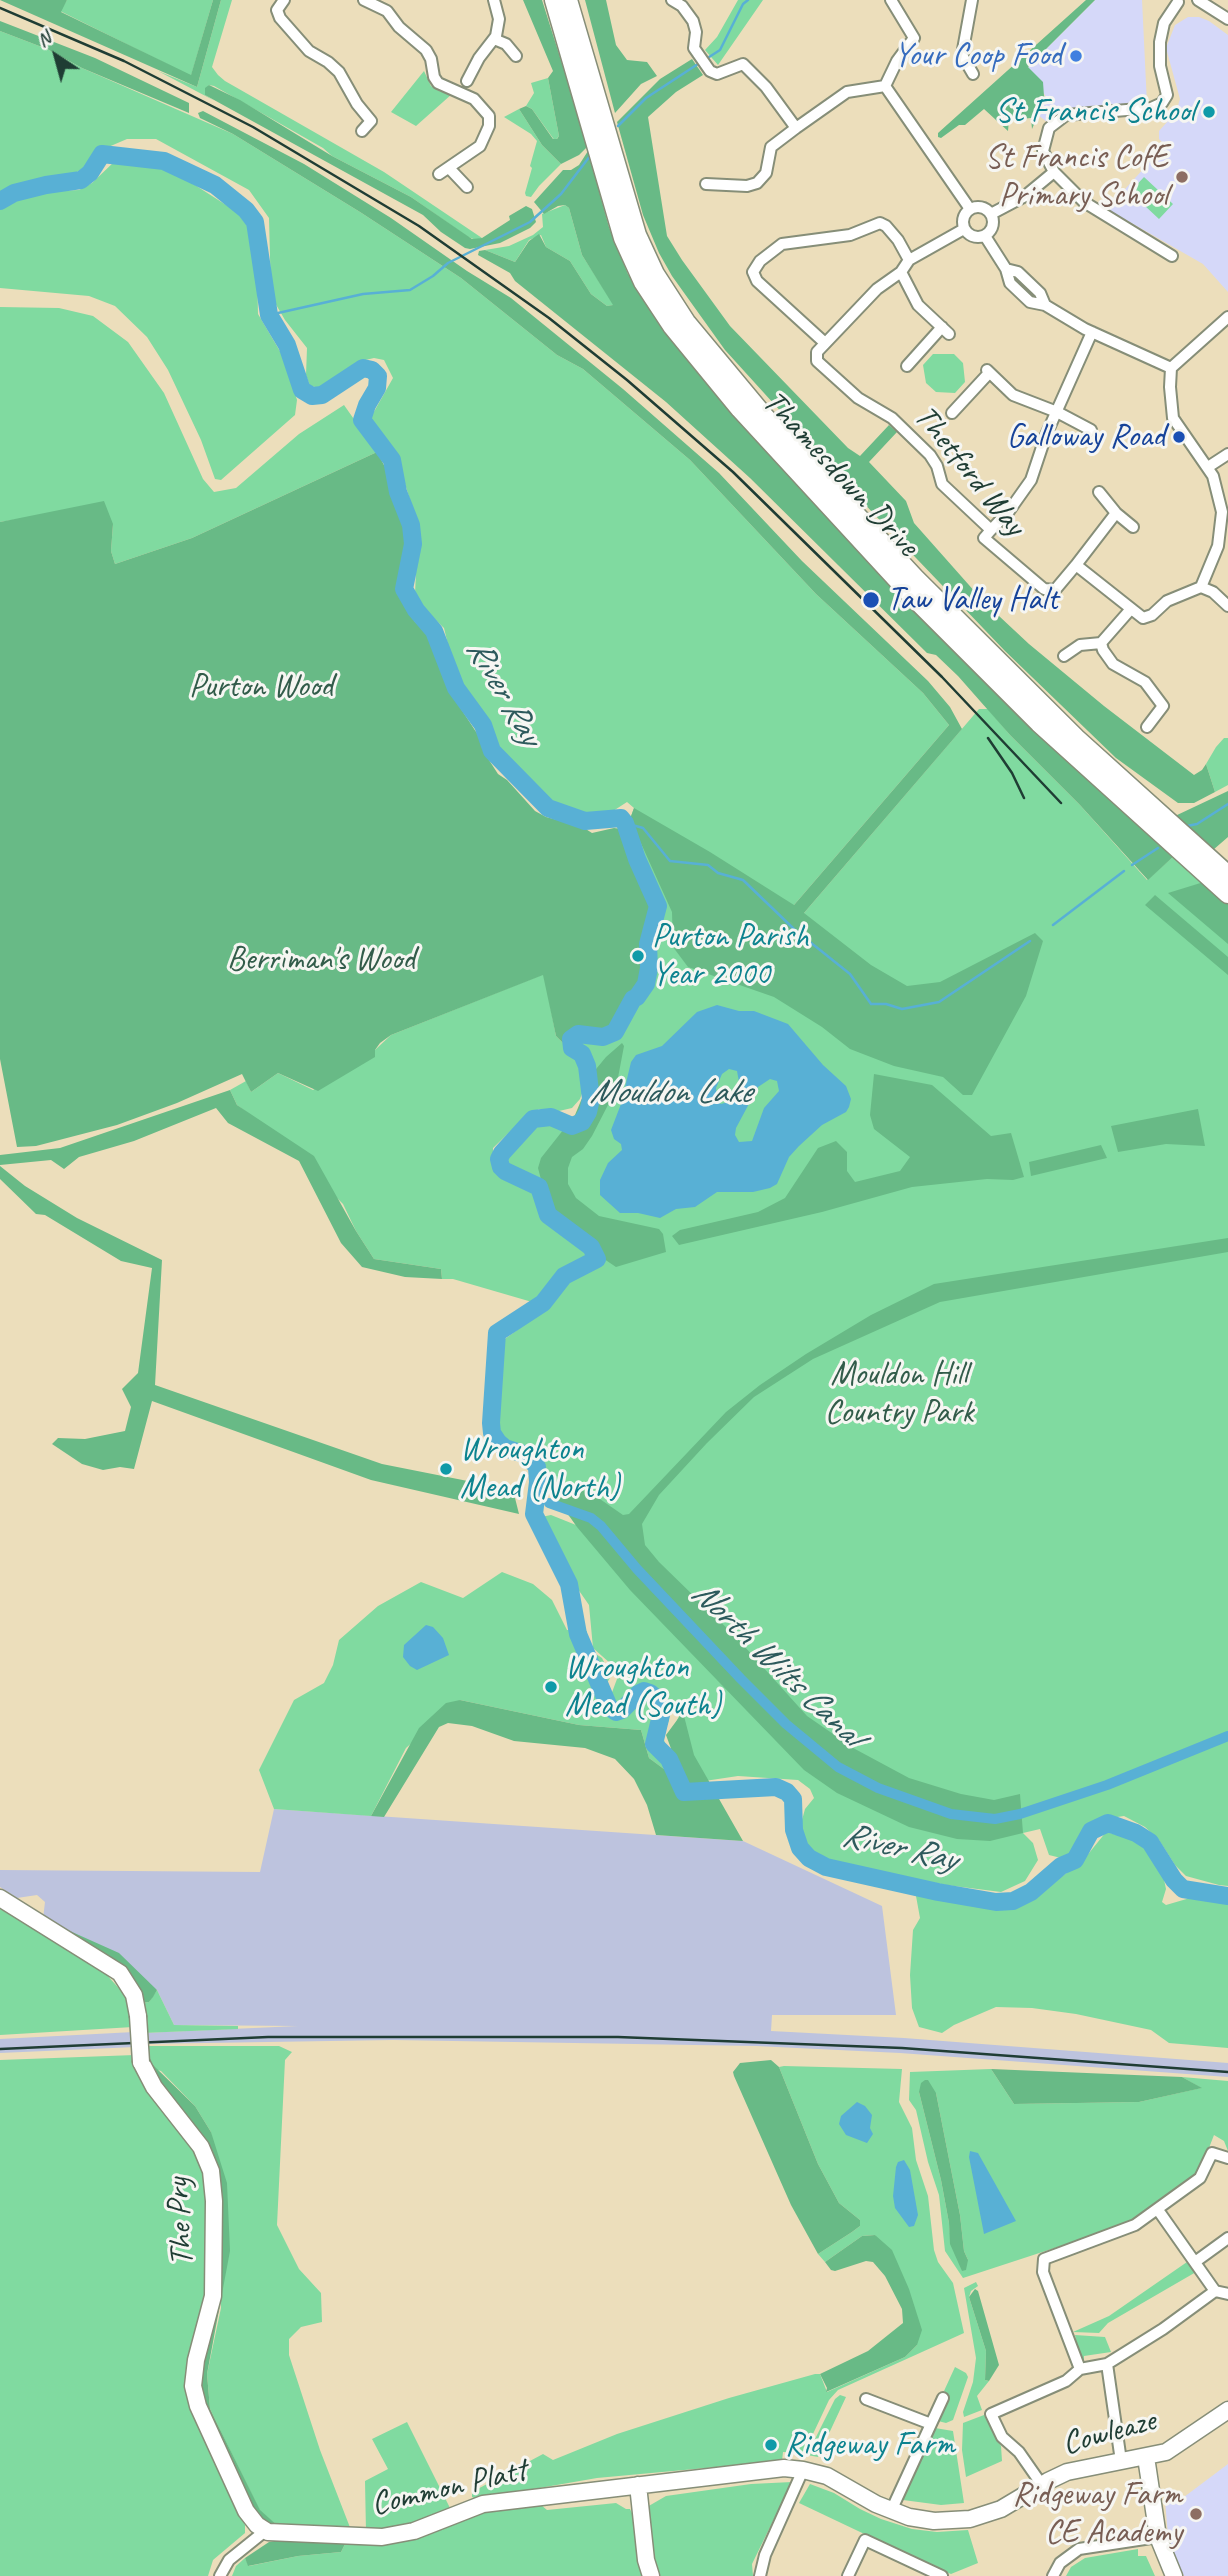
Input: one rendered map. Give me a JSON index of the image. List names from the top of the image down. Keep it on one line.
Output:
{"streets":{"main road":["Thamesdown Drive","The Pry","Cowleaze","Common Platt"],"street":["Thetford Way"]},"crossings":[["The Pry","Common Platt"],["Cowleaze","Common Platt"]],"water":["River Ray","Mouldon Lake","North Wilts Canal"],"parks":["Purton Wood","Berriman's Wood","Mouldon Hill Country Park"],"places":["Your Coop Food","St Francis School","St Francis CofE Primary School","Galloway Road","Taw Valley Halt","Purton Parish Year 2000","Wroughton Mead (North)","Wroughton Mead (South)","Ridgeway Farm","Ridgeway Farm CE Academy"],"north":"top left"}
